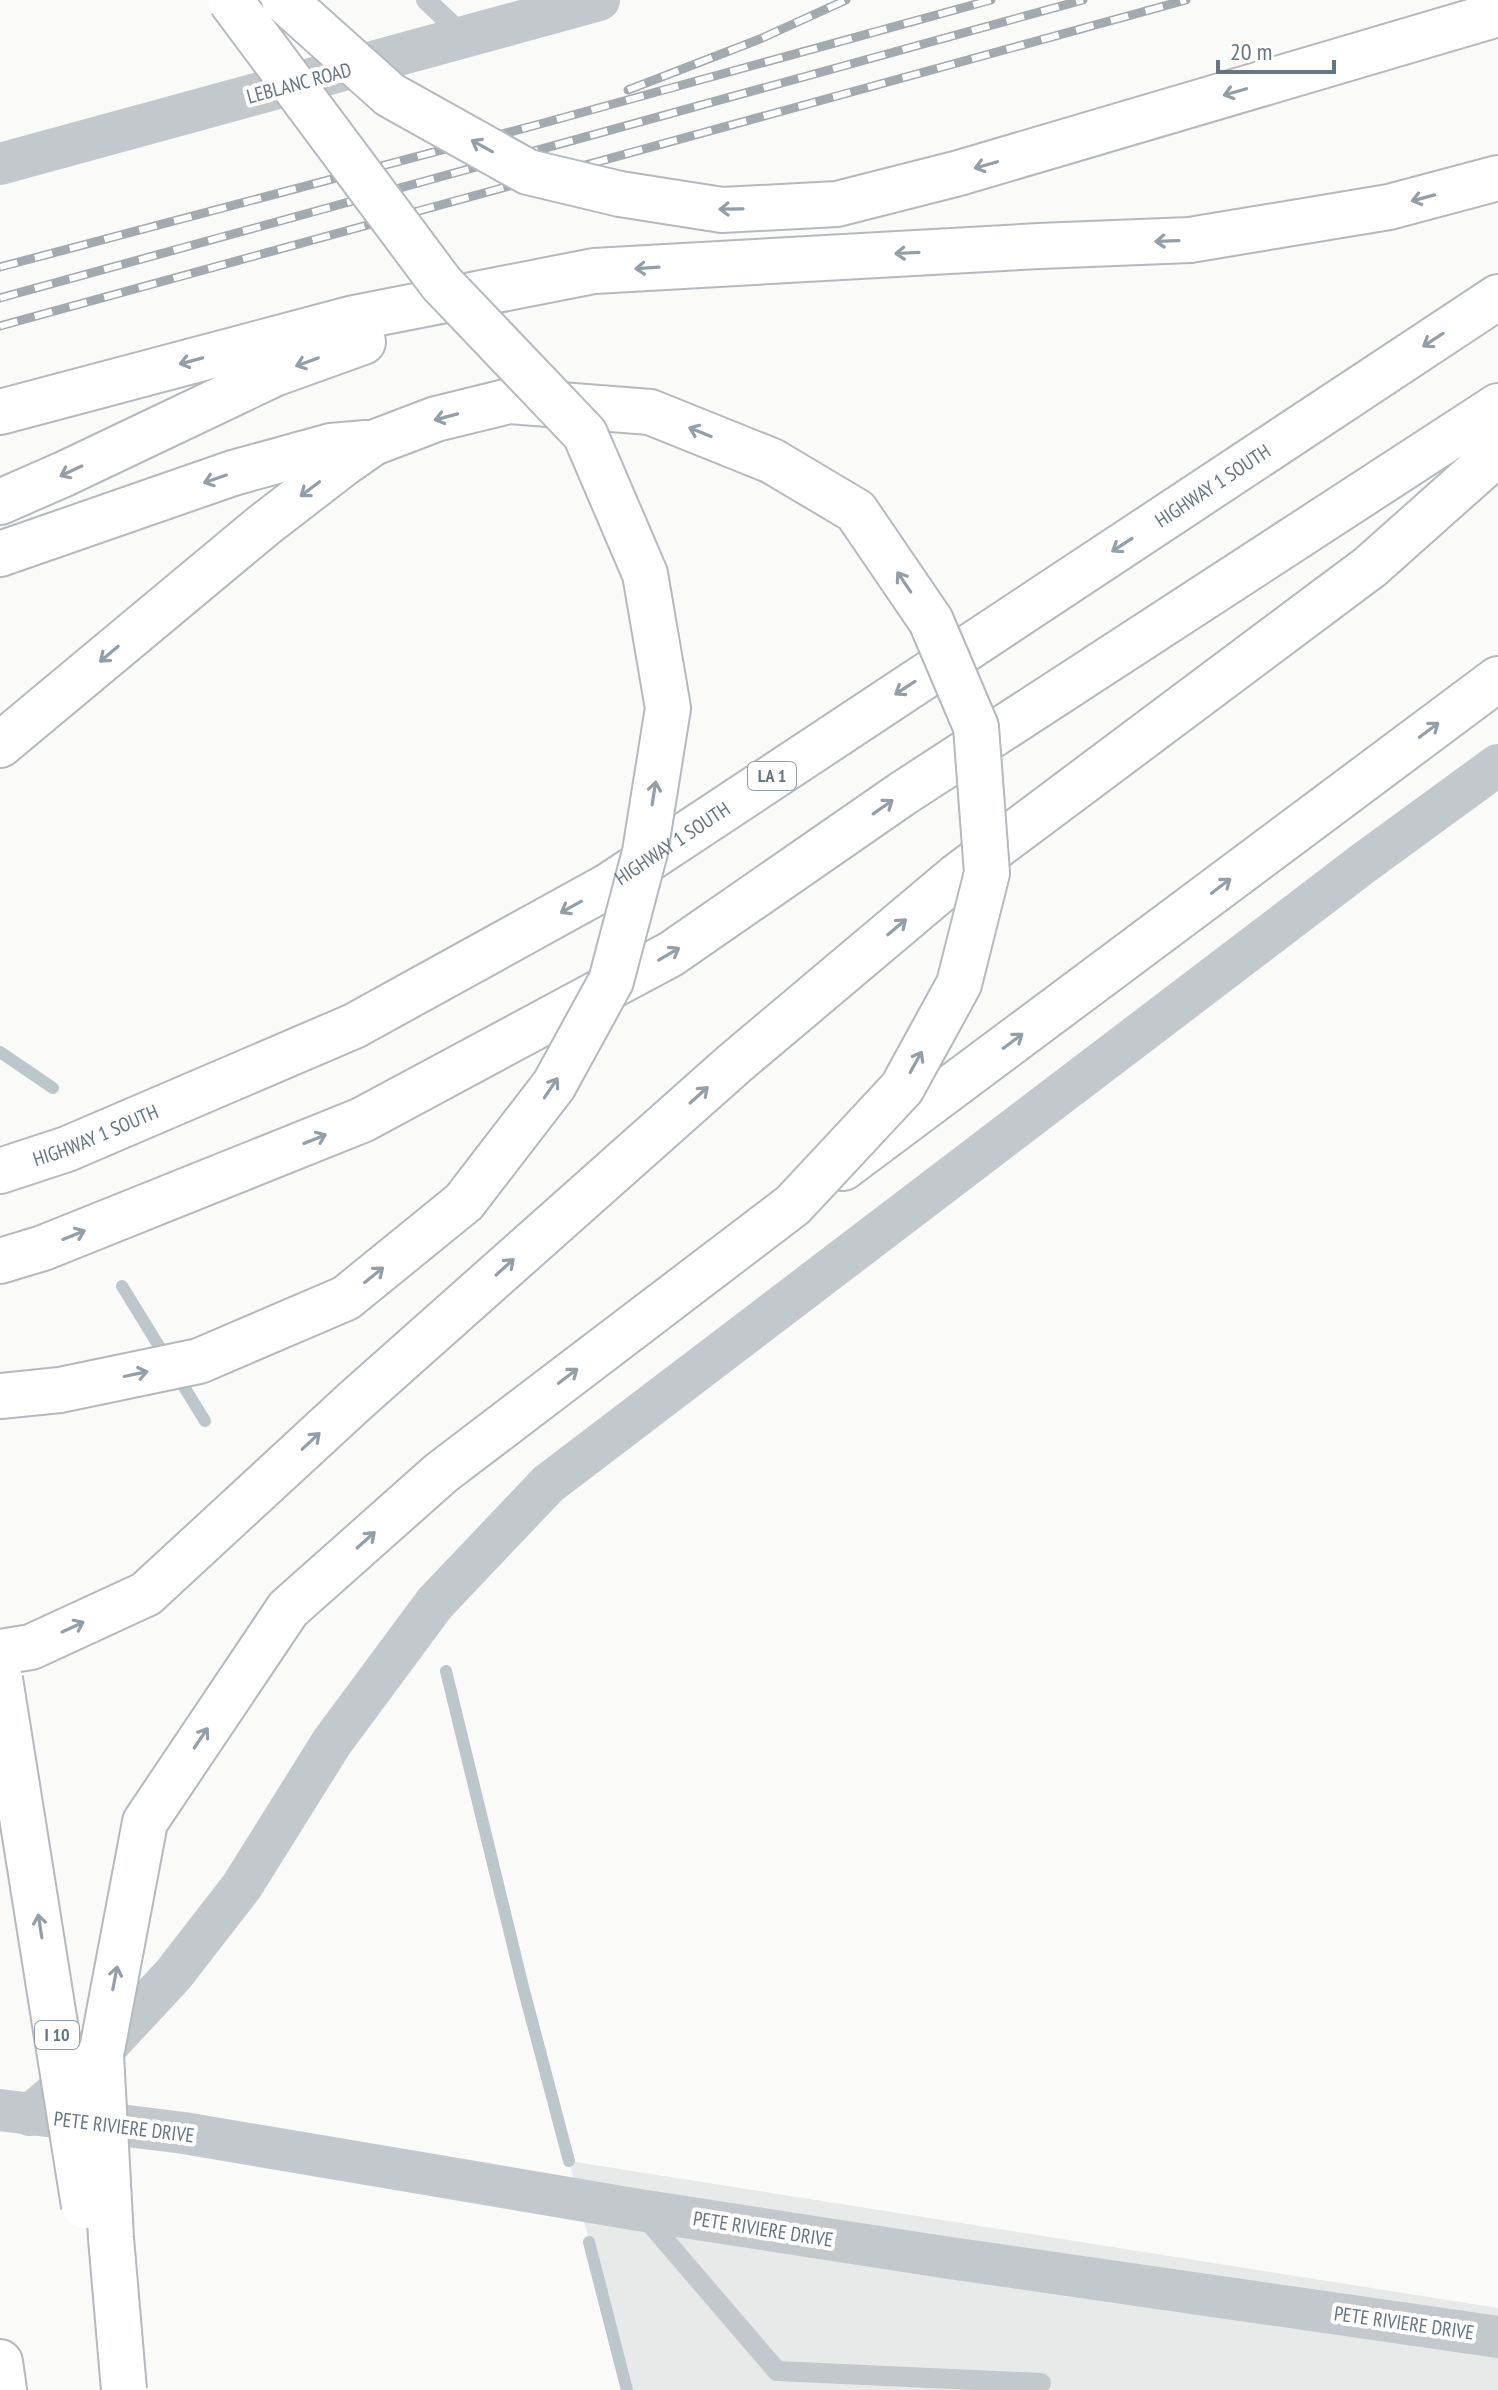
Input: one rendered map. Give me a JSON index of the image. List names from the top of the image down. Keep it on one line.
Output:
{"streets":{"highway":["HIGHWAY 1 SOUTH","LA 1","I 10"],"street":["LEBLANC ROAD","PETE RIVIERE DRIVE"]},"scale_bar":"20 m"}
